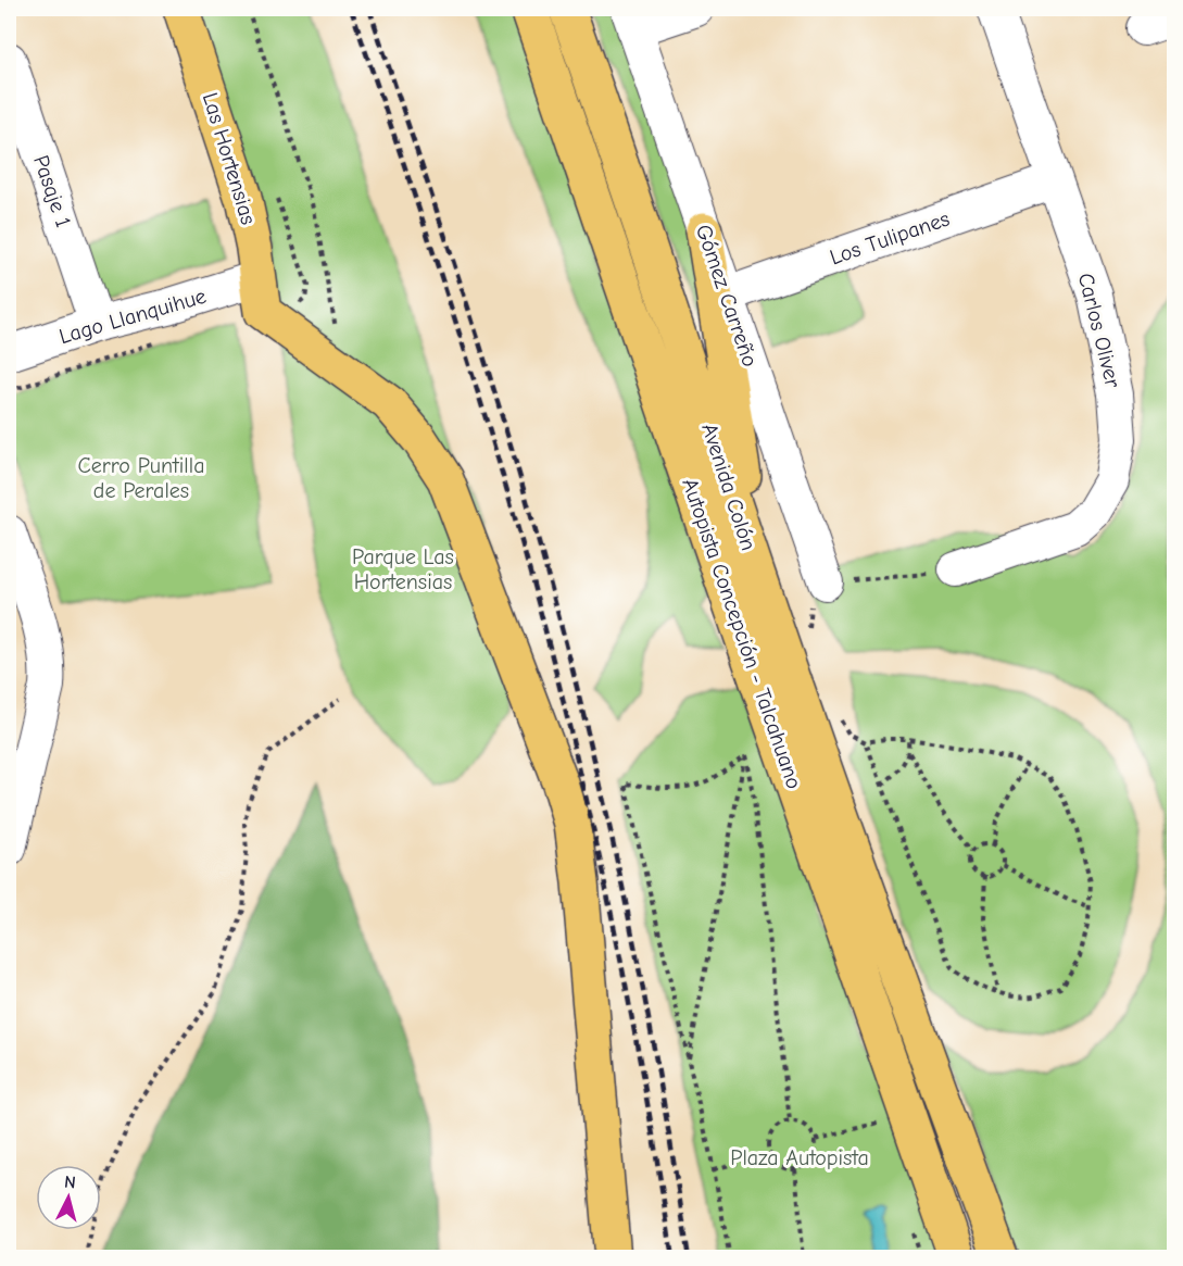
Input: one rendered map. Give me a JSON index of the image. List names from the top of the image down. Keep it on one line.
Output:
{"streets":{"main road":["Las Hortensias","Avenida Colón","Autopista Concepción - Talcahuano"],"street":["Pasaje 1","Los Tulipanes","Gómez Carreño","Lago Llanquihue","Carlos Oliver"]},"crossings":[["Las Hortensias","Lago Llanquihue"],["Pasaje 1","Lago Llanquihue"],["Los Tulipanes","Gómez Carreño"],["Los Tulipanes","Carlos Oliver"]],"parks":["Cerro Puntilla de Perales","Parque Las Hortensias","Plaza Autopista"],"north":"top"}
